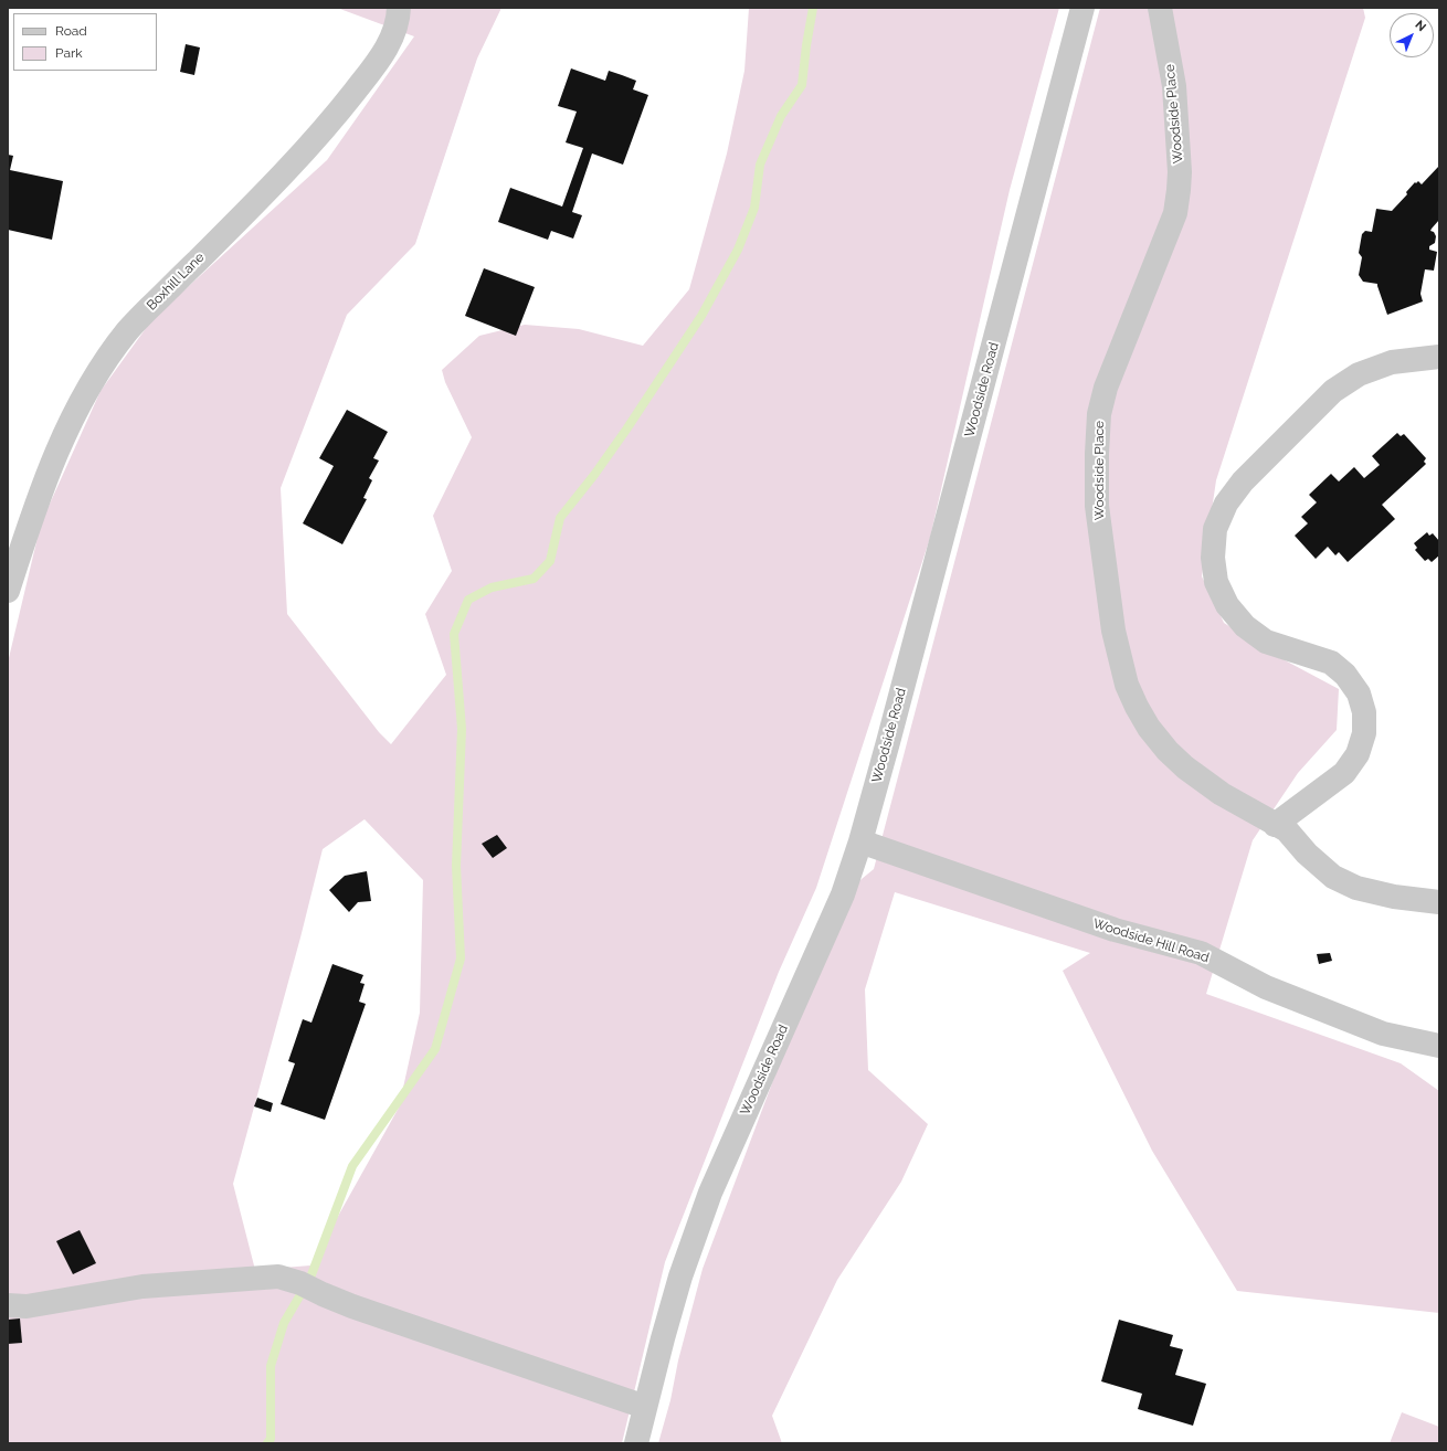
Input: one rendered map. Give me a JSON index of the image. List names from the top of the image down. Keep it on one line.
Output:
{"streets":{"street":["Woodside Place","Boxhill Lane","Woodside Road","Woodside Hill Road"]},"crossings":[["Woodside Road","Woodside Hill Road"]],"legend":["Road","Park"],"north":"top right"}
